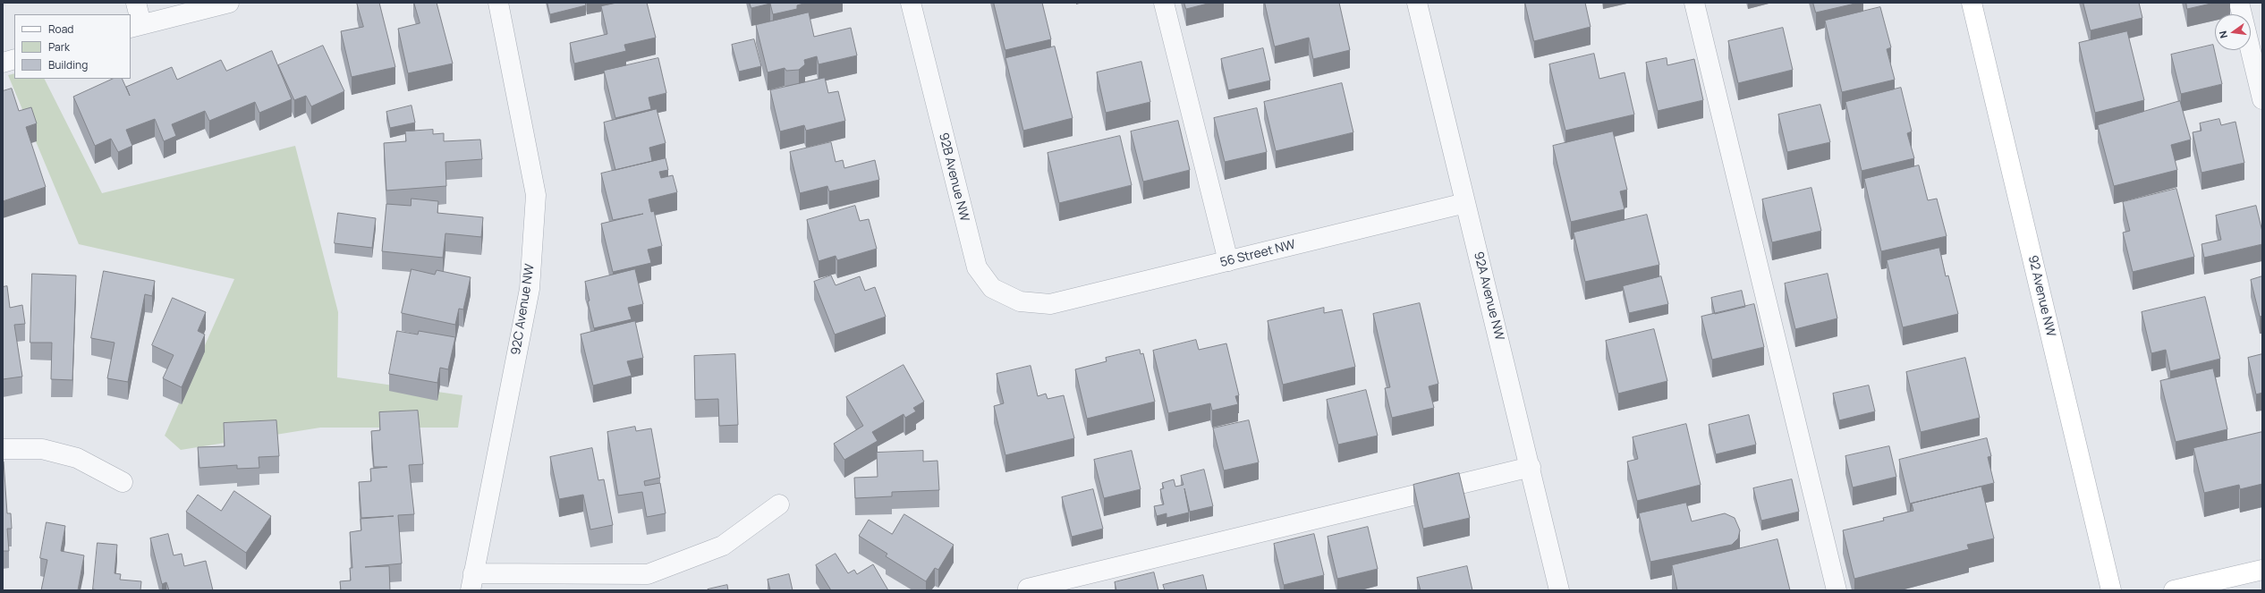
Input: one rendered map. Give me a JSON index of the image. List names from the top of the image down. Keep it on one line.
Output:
{"streets":{"street":["92B Avenue NW","56 Street NW","92A Avenue NW","92 Avenue NW","92C Avenue NW"]},"crossings":[["92B Avenue NW","56 Street NW"],["56 Street NW","92A Avenue NW"]],"legend":["Road","Park","Building"],"north":"left"}
